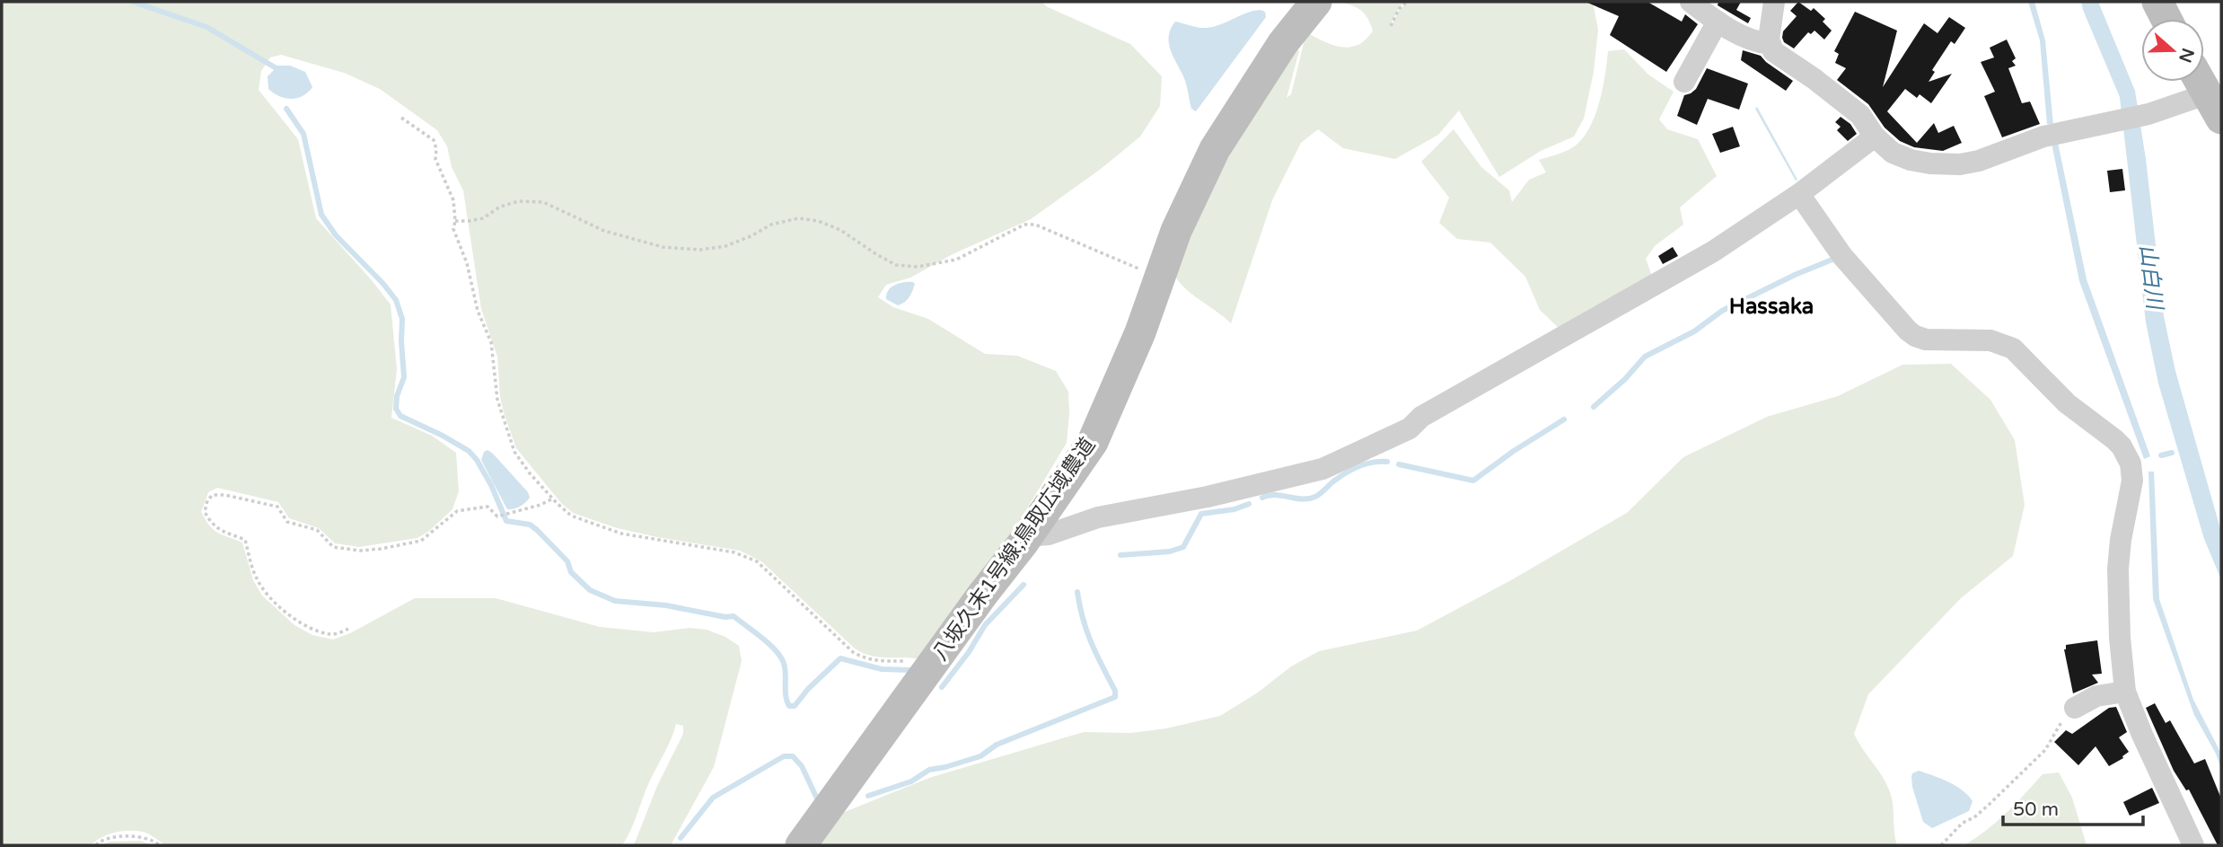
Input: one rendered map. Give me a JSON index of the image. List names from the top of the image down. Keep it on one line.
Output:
{"streets":{"street":["八坂久末1号線;鳥取広域農道"]},"districts":["Hassaka"],"water":["山白川"],"scale_bar":"50 m","north":"right"}
